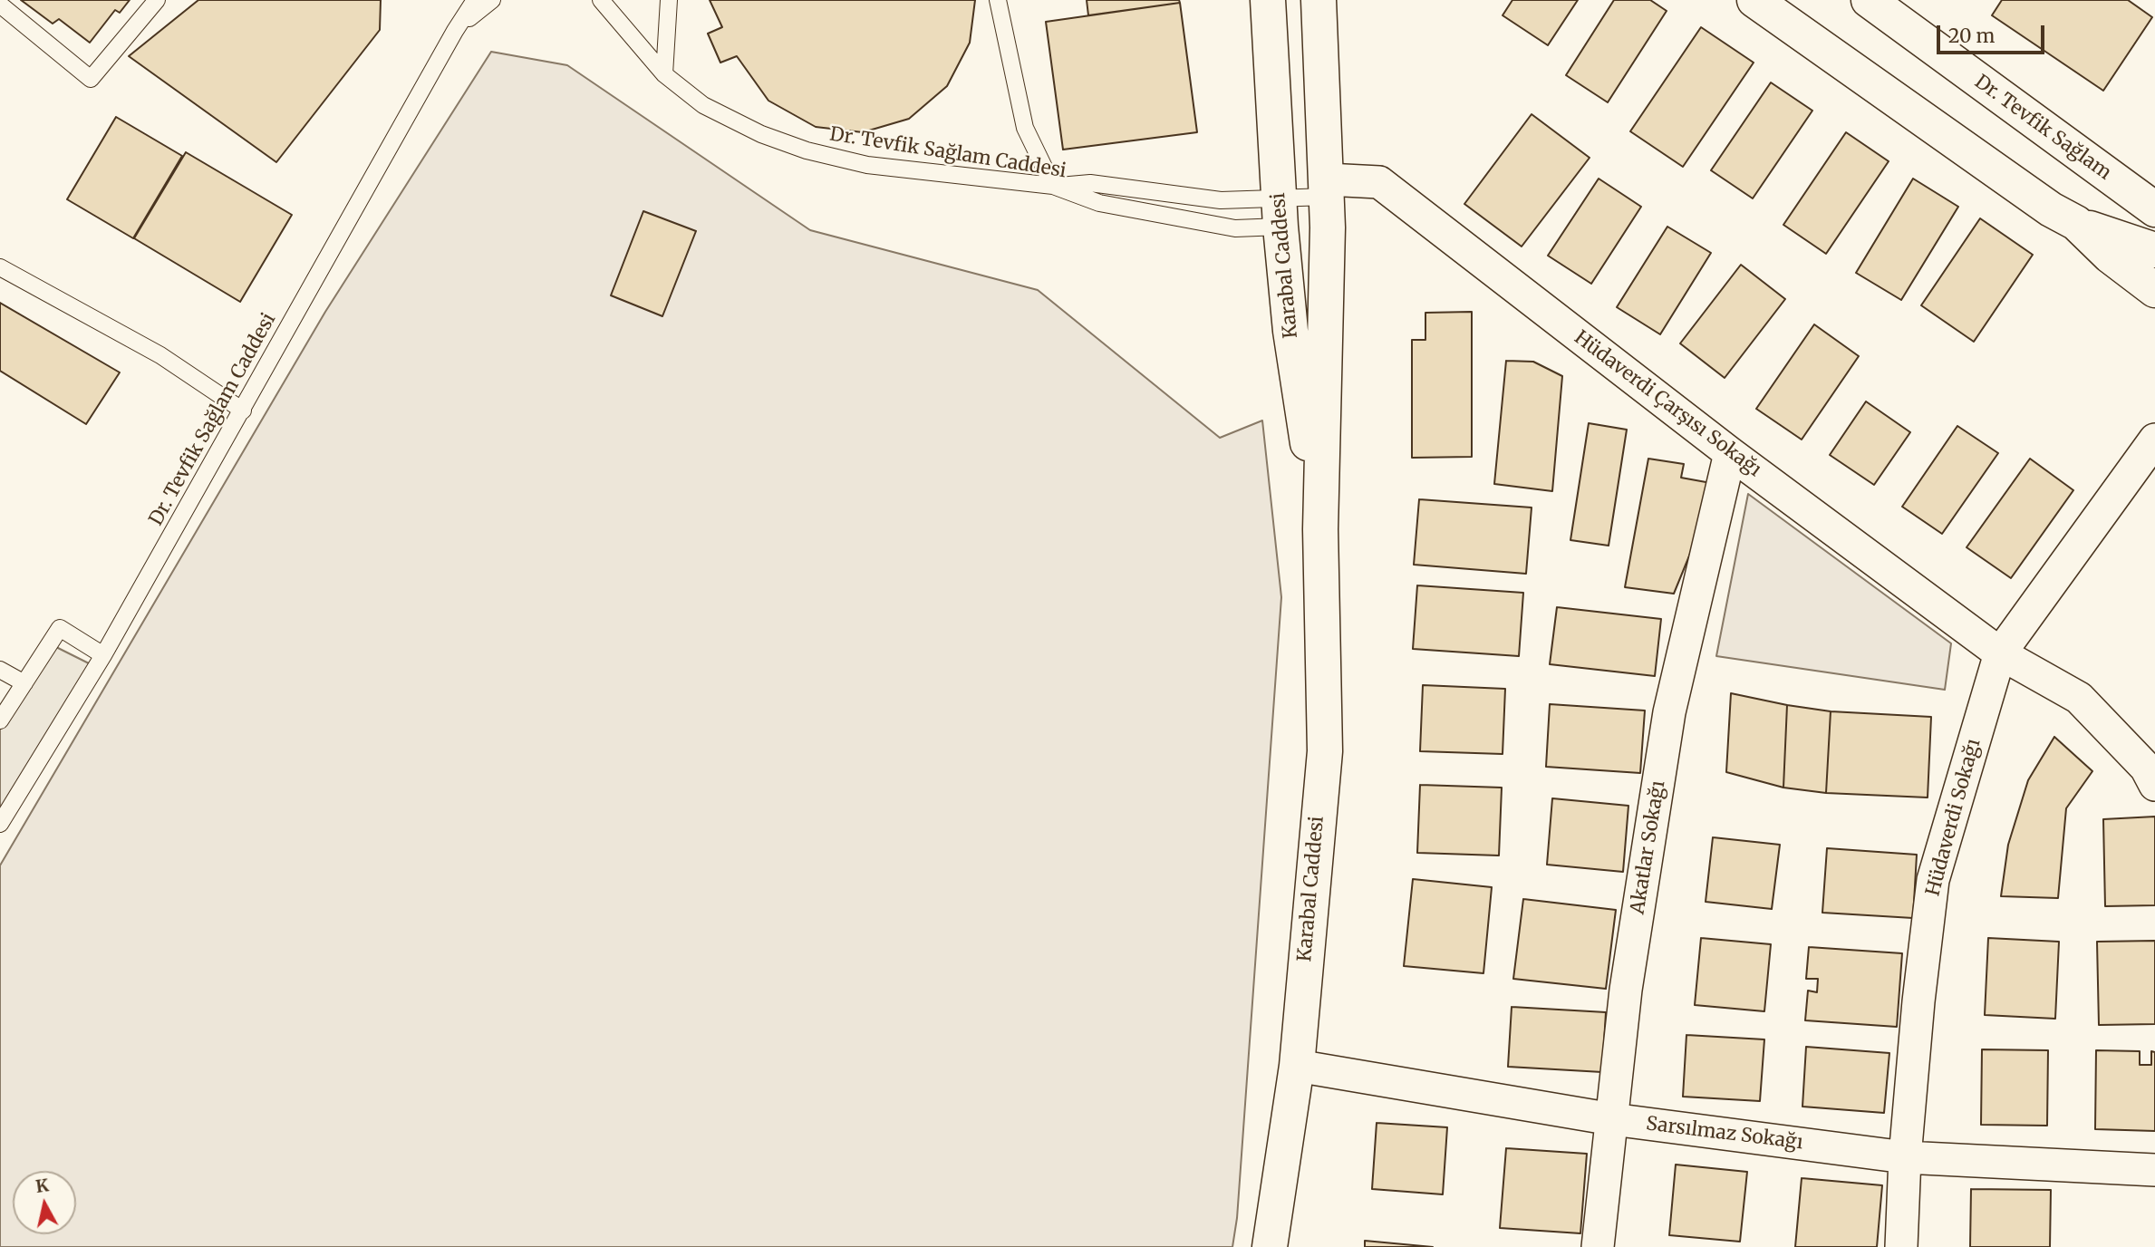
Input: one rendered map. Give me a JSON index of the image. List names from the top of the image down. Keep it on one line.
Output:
{"streets":{"street":["Dr. Tevfik Sağlam","Karabal Caddesi","Hüdaverdi Çarşısı Sokağı","Hüdaverdi Sokağı","Akatlar Sokağı","Sarsılmaz Sokağı"],"lane":["Dr. Tevfik Sağlam Caddesi"]},"crossings":[["Dr. Tevfik Sağlam Caddesi","Karabal Caddesi"],["Karabal Caddesi","Hüdaverdi Çarşısı Sokağı"],["Karabal Caddesi","Sarsılmaz Sokağı"],["Hüdaverdi Çarşısı Sokağı","Hüdaverdi Sokağı"],["Hüdaverdi Çarşısı Sokağı","Akatlar Sokağı"],["Hüdaverdi Sokağı","Sarsılmaz Sokağı"],["Akatlar Sokağı","Sarsılmaz Sokağı"]],"scale_bar":"20 m","north":"top"}
